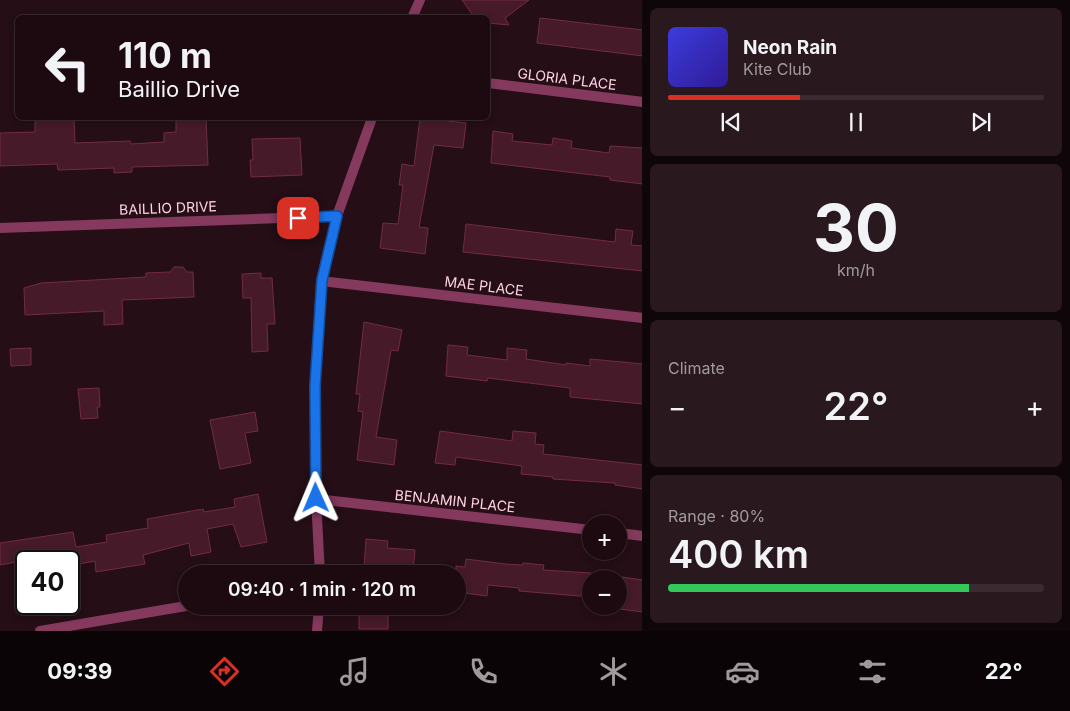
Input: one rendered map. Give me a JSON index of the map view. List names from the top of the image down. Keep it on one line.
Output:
{"streets":{"street":["GLORIA PLACE","BAILLIO DRIVE","MAE PLACE","BENJAMIN PLACE"]},"page":{"turn":["110 m","Baillio Drive"],"song":["Neon Rain","Kite Club"],"tile":[["30","km/h"],"Climate",["Range · 80%","400 km"]],"heat":["−","22°","+"],"map_buttons":["+","−"],"limit":"40","trip":"09:40 · 1 min · 120 m","tabs":["09:39","22°"]}}
